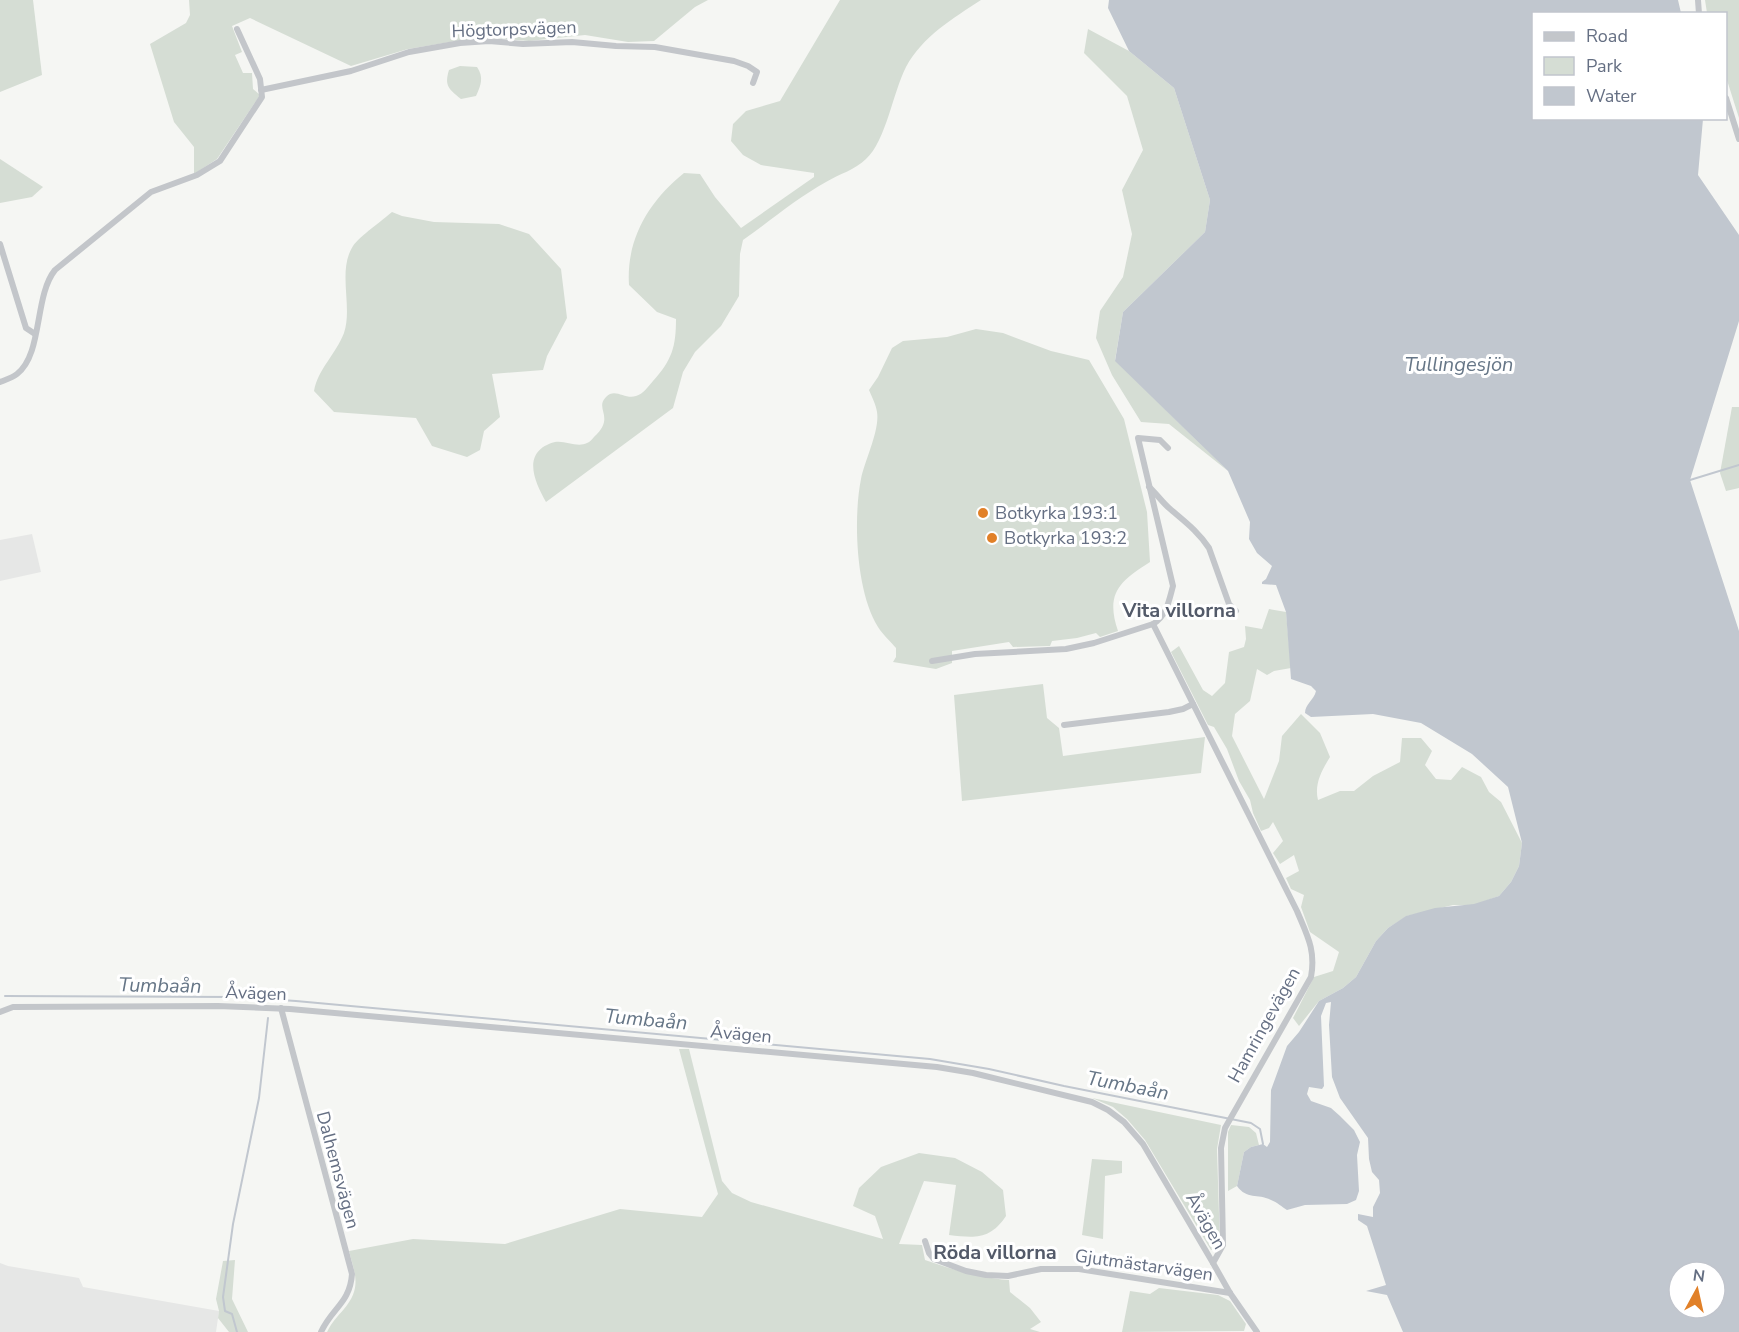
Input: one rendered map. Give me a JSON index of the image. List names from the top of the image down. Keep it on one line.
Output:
{"streets":{"street":["Högtorpsvägen","Åvägen","Hamringevägen","Dalhemsvägen","Gjutmästarvägen"]},"crossings":[["Åvägen","Hamringevägen"],["Åvägen","Dalhemsvägen"]],"districts":["Vita villorna","Röda villorna"],"water":["Tullingesjön","Tumbaån"],"places":["Botkyrka 193:1","Botkyrka 193:2"],"legend":["Road","Park","Water"],"north":"top"}
